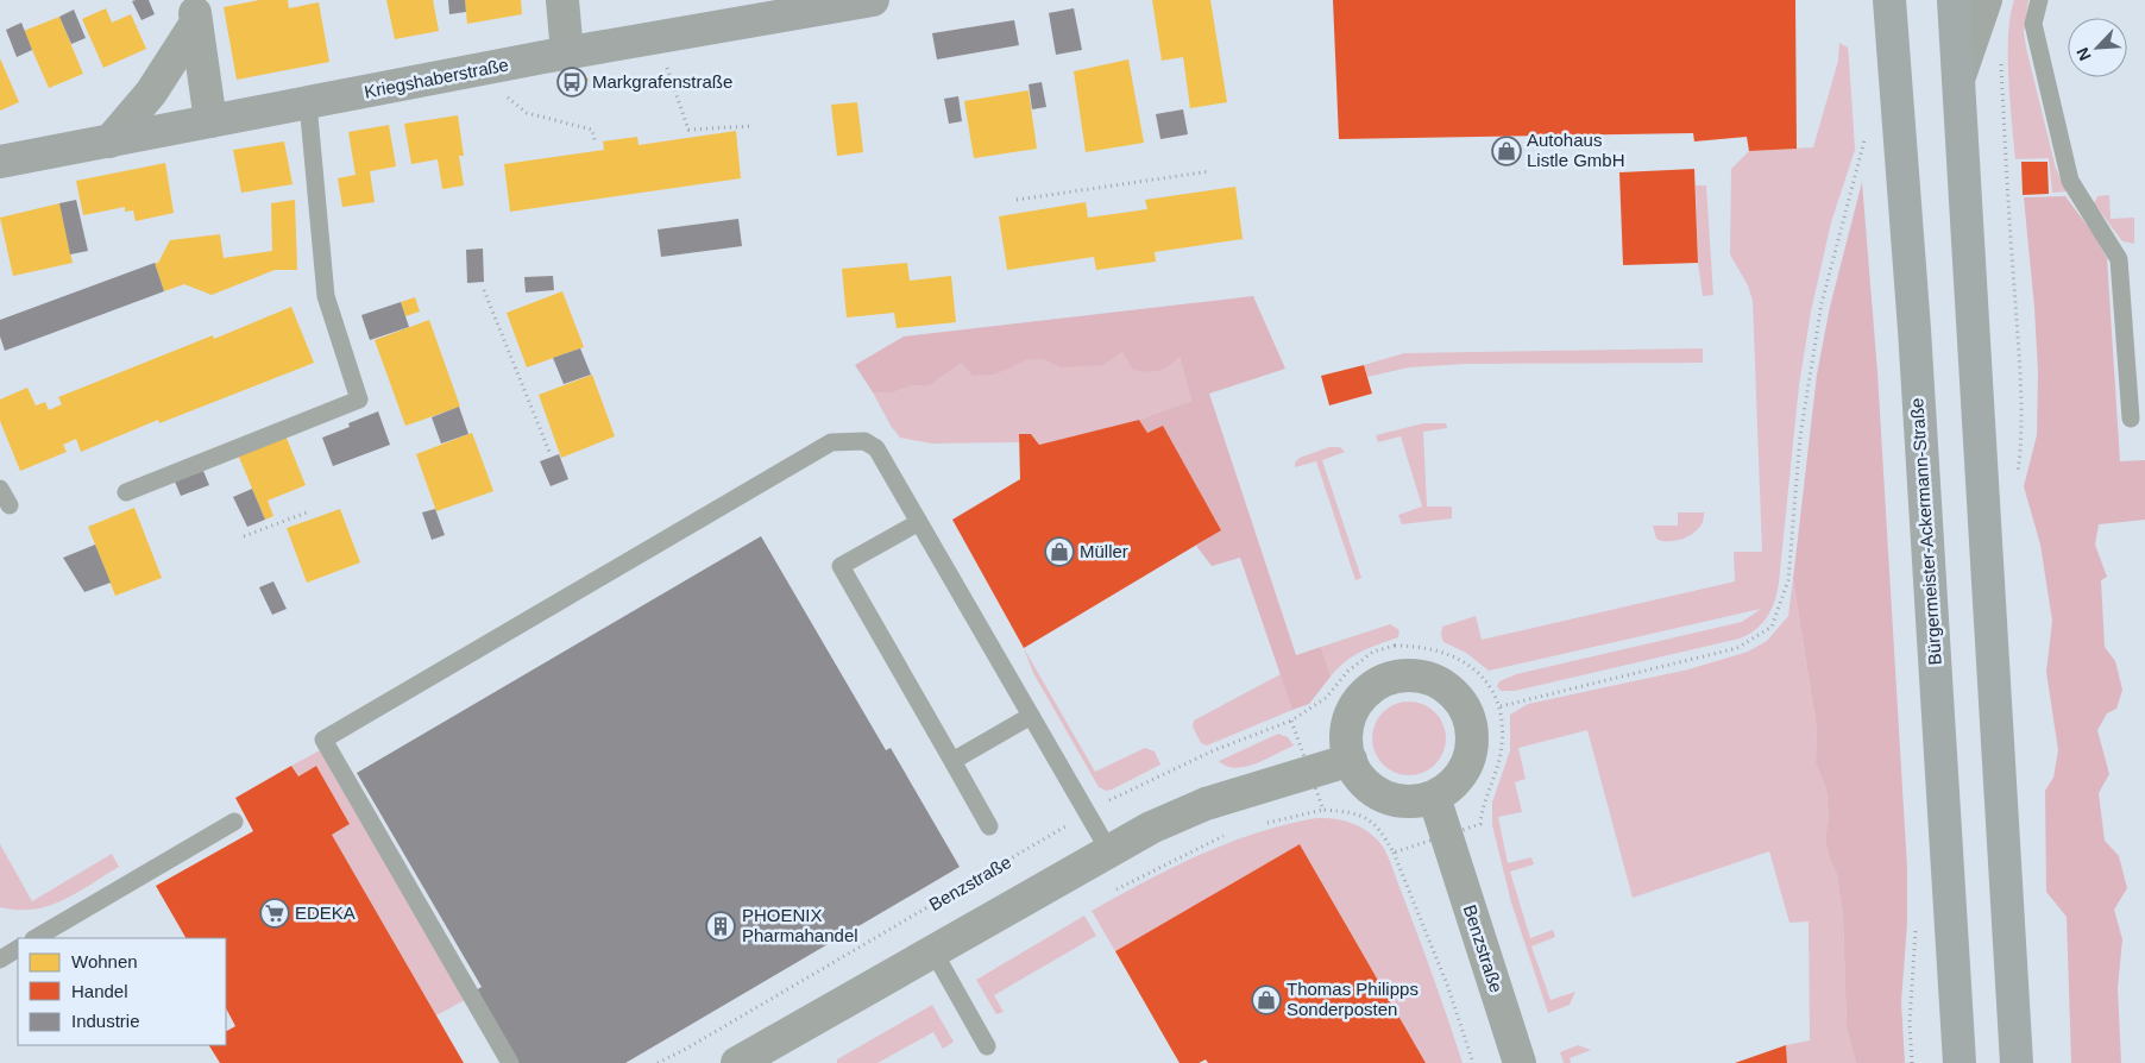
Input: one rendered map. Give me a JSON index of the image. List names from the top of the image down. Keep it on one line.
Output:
{"streets":{"main road":["Kriegshaberstraße","Bürgermeister-Ackermann-Straße"],"street":["Benzstraße"]},"places":{"bus stop":["Markgrafenstraße"],"shop":["Autohaus Listle GmbH","Müller","Thomas Philipps Sonderposten"],"supermarket":["EDEKA"],"building":["PHOENIX Pharmahandel"]},"legend":["Wohnen","Handel","Industrie"],"north":"bottom left"}
